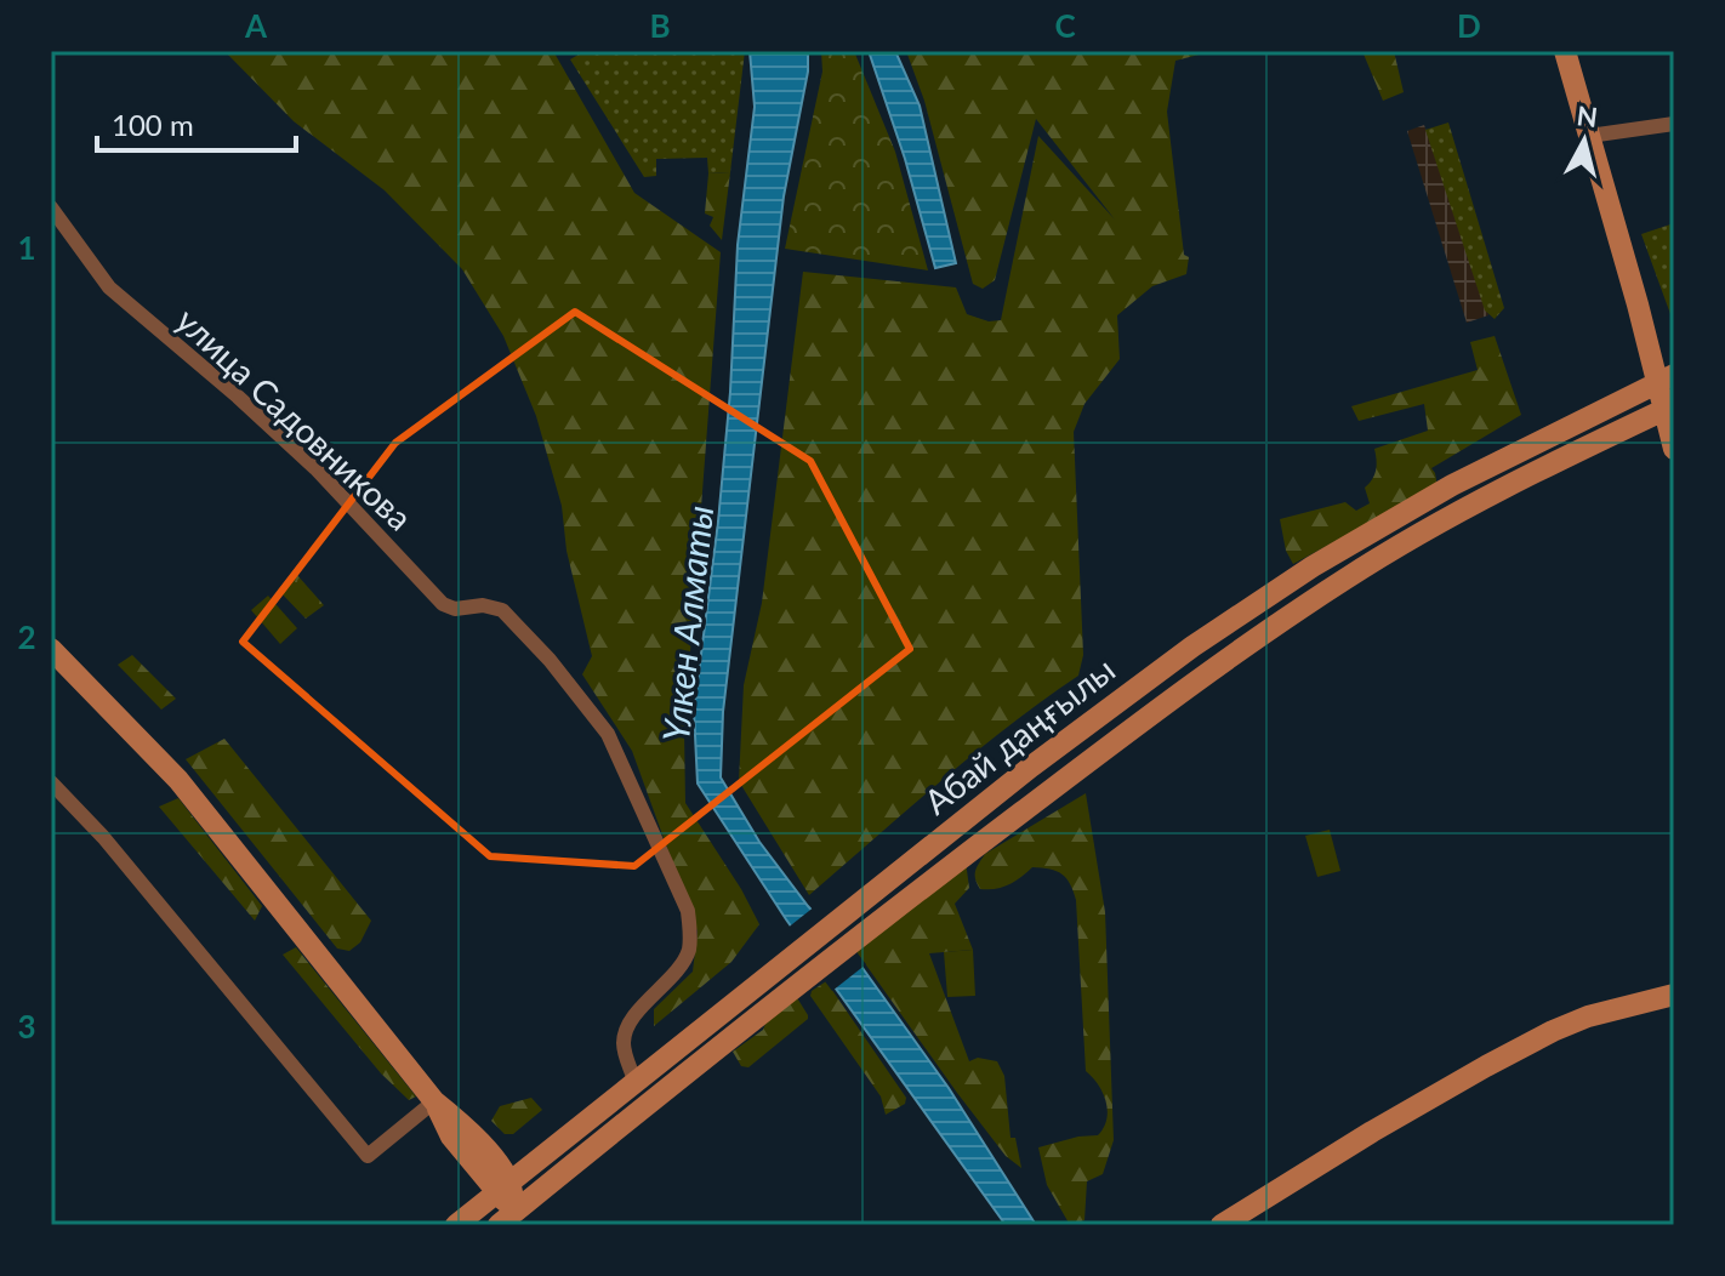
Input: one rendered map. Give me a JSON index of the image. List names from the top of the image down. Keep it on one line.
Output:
{"streets":{"main road":["Абай даңғылы"],"street":["улица Садовникова"]},"crossings":[["улица Садовникова","Абай даңғылы"]],"water":["Үлкен Алматы"],"scale_bar":"100 m","north":"top","grid":{"columns":["A","B","C","D"],"rows":["1","2","3"]}}
